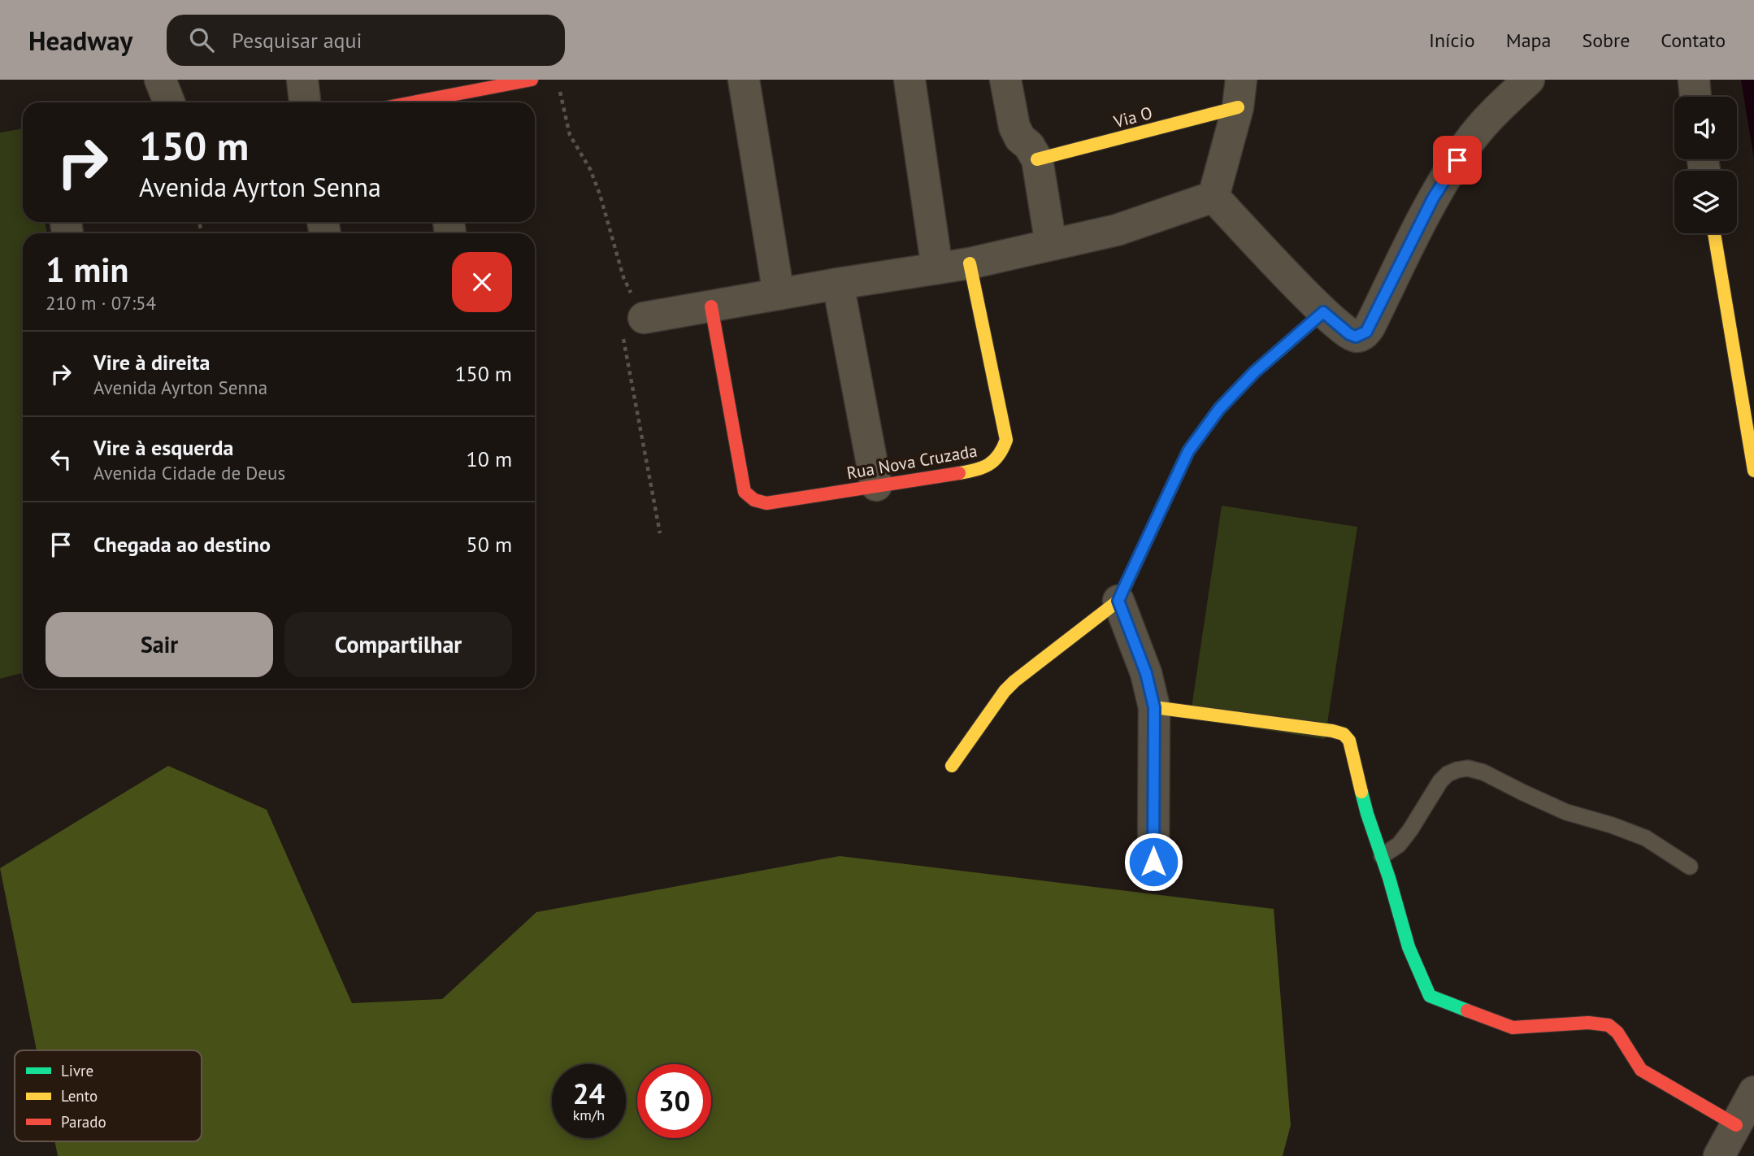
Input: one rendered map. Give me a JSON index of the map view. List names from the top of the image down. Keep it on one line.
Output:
{"streets":{"street":["Via O","Rua Nova Cruzada"]},"legend":["Livre","Lento","Parado"],"page":{"header":"Headway","search":"Pesquisar aqui","nav":["Início","Mapa","Sobre","Contato"],"turn":["150 m","Avenida Ayrton Senna"],"heading":["1 min","210 m · 07:54"],"list":[{"name":"Vire à direita","note":"Avenida Ayrton Senna","value":"150 m"},{"name":"Vire à esquerda","note":"Avenida Cidade de Deus","value":"10 m"},{"name":"Chegada ao destino","value":"50 m"}],"buttons":["Sair","Compartilhar"],"speed":"24 km/h","limit":"30"}}
